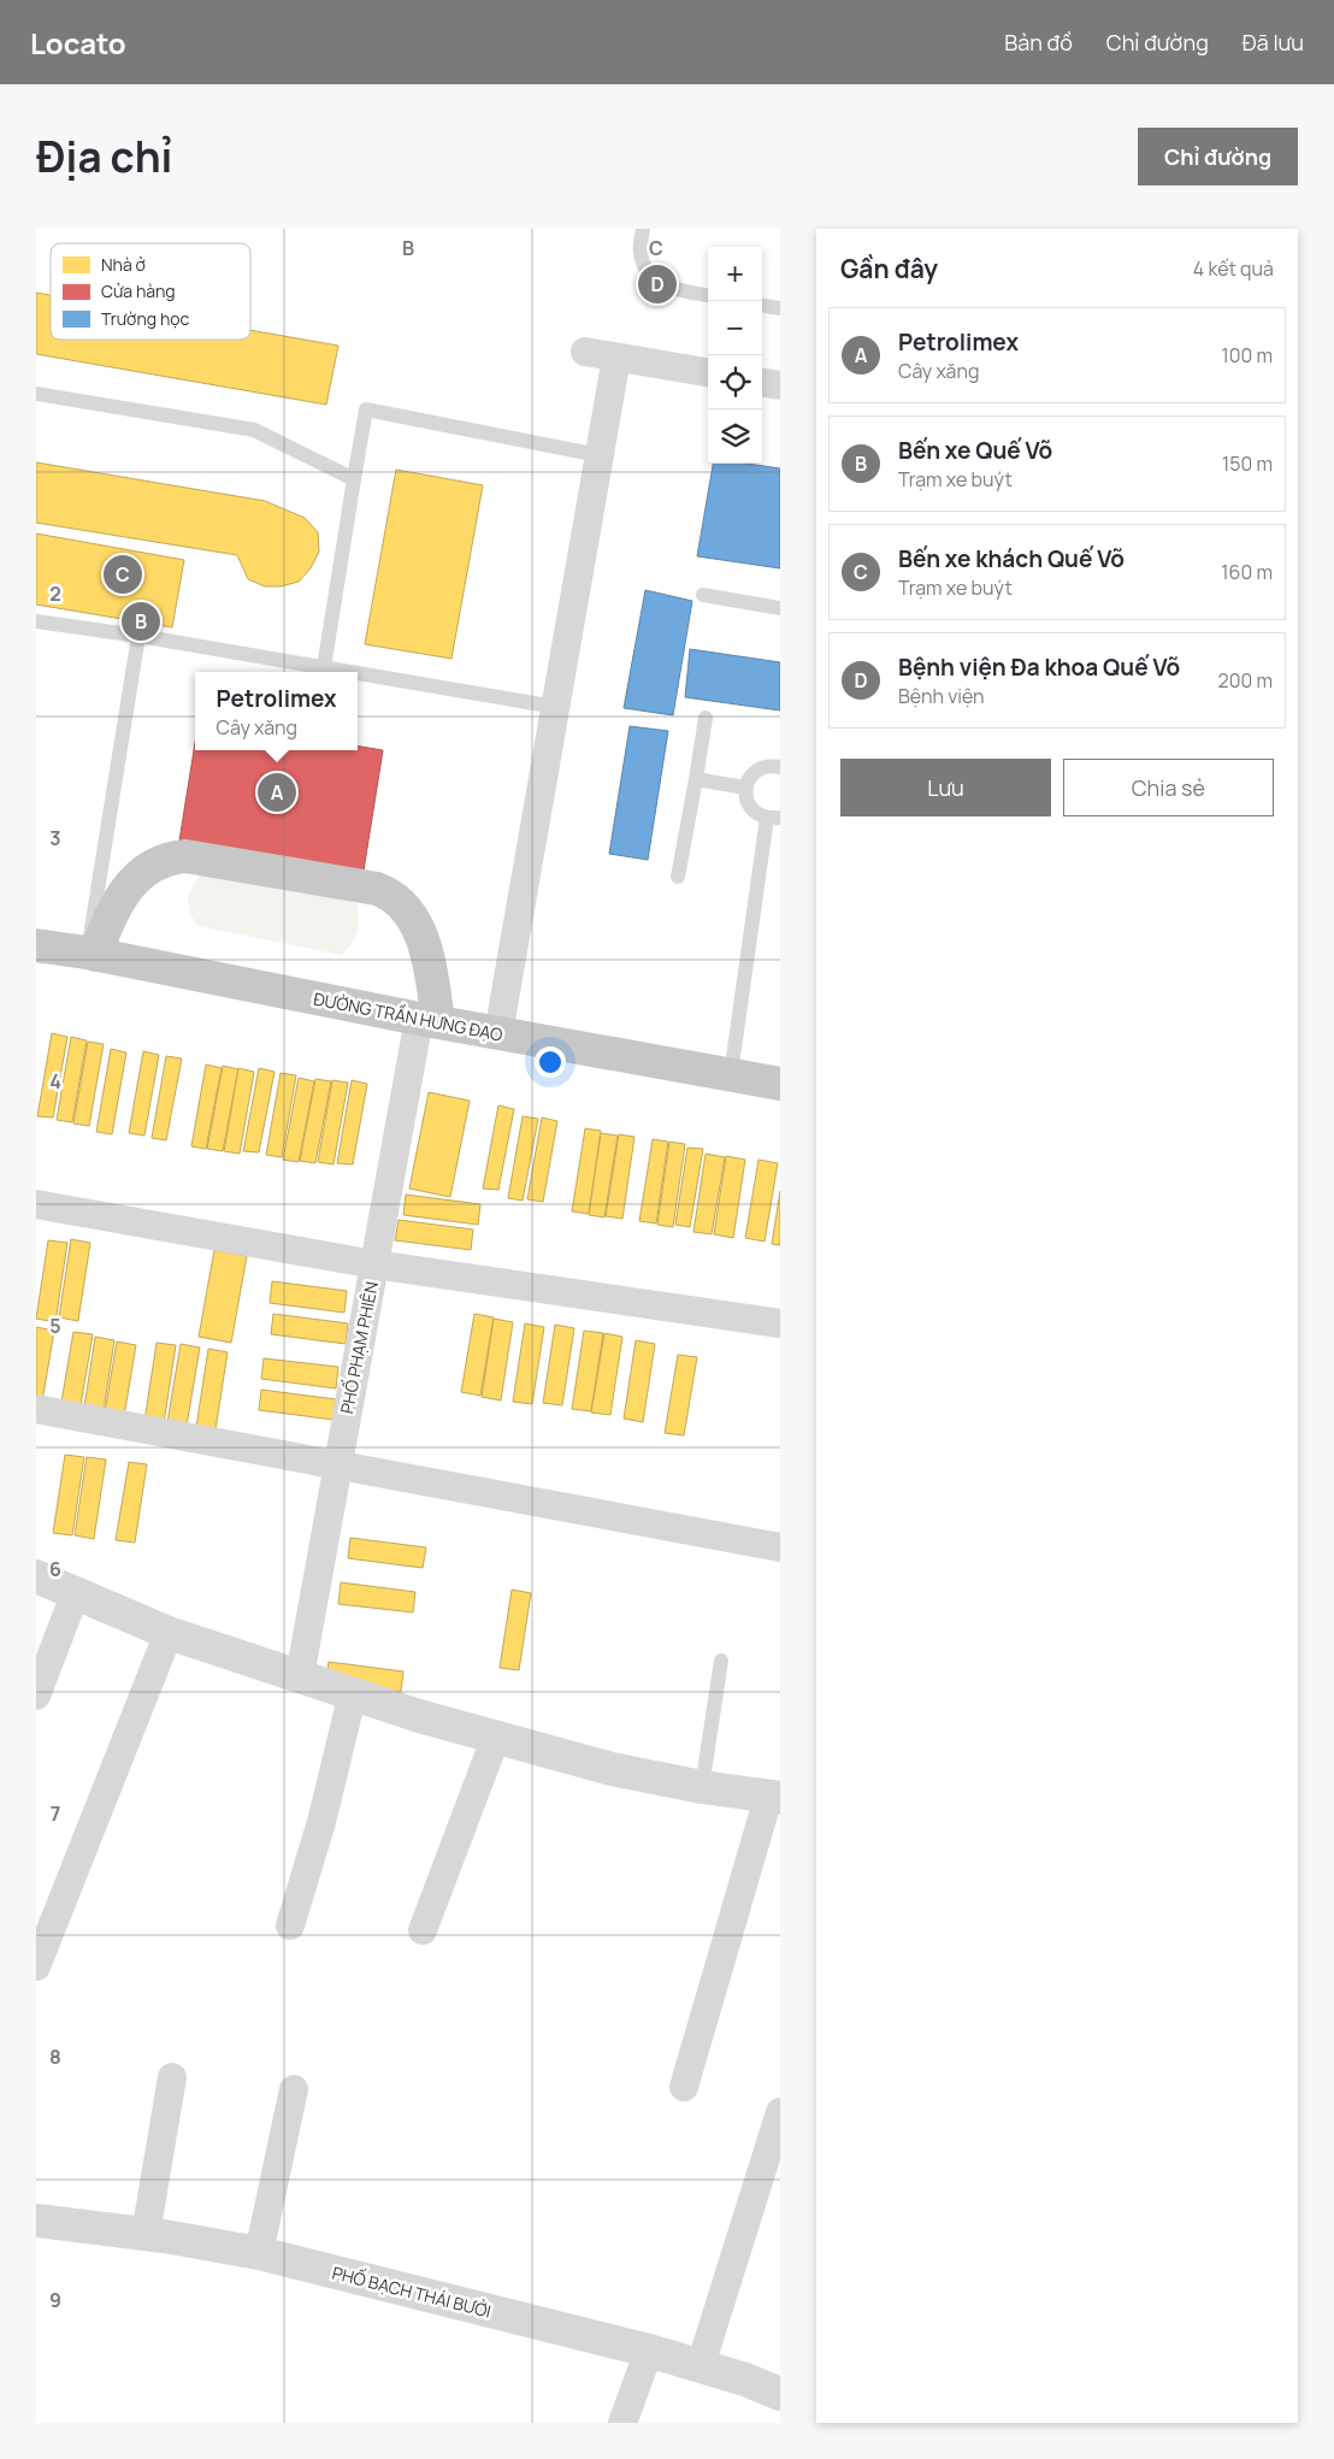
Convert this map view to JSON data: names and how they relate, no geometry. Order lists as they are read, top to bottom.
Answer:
{
  "streets": {
    "highway": ["ĐƯỜNG TRẦN HƯNG ĐẠO"],
    "street": ["PHỐ PHẠM PHIÊN", "PHỐ BẠCH THÁI BƯỞI"]
  },
  "crossings": [
    ["ĐƯỜNG TRẦN HƯNG ĐẠO", "PHỐ PHẠM PHIÊN"]
  ],
  "legend": ["Nhà ở", "Cửa hàng", "Trường học"],
  "page": {
    "header": "Locato",
    "nav": ["Bản đồ", "Chỉ đường", "Đã lưu"],
    "title": "Địa chỉ",
    "buttons": [
      "Chỉ đường",
      ["Lưu", "Chia sẻ"]
    ],
    "heading": ["Gần đây", "4 kết quả"],
    "map_buttons": ["+", "−"],
    "pins": [
      "D",
      "C",
      "B",
      "A"
    ],
    "list": [
      {
        "mark": "A",
        "name": "Petrolimex",
        "note": "Cây xăng",
        "value": "100 m"
      },
      {
        "mark": "B",
        "name": "Bến xe Quế Võ",
        "note": "Trạm xe buýt",
        "value": "150 m"
      },
      {
        "mark": "C",
        "name": "Bến xe khách Quế Võ",
        "note": "Trạm xe buýt",
        "value": "160 m"
      },
      {
        "mark": "D",
        "name": "Bệnh viện Đa khoa Quế Võ",
        "note": "Bệnh viện",
        "value": "200 m"
      }
    ],
    "popup": ["Petrolimex", "Cây xăng"]
  },
  "grid": {
    "columns": ["B", "C"],
    "rows": [
      "2",
      "3",
      "4",
      "5",
      "6",
      "7",
      "8",
      "9"
    ]
  }
}
